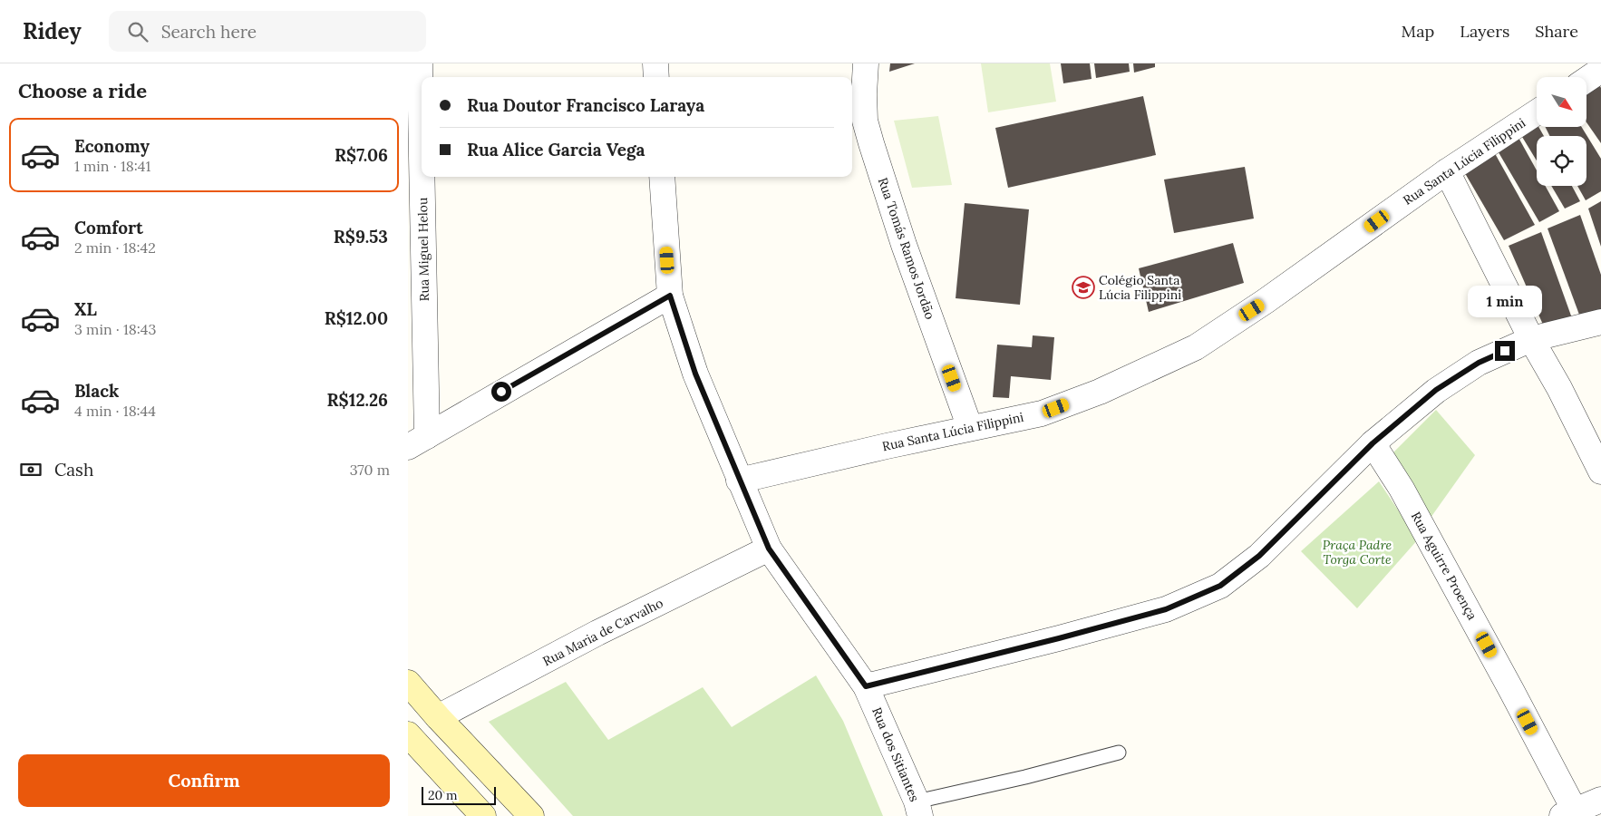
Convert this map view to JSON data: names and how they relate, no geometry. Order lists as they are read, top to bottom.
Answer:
{
  "streets": {
    "street": [
      "Rua Santa Lúcia Filippini",
      "Rua Tomás Ramos Jordão",
      "Rua Miguel Helou",
      "Rua Aguirre Proença",
      "Rua Maria de Carvalho",
      "Rua dos Sitiantes"
    ]
  },
  "crossings": [
    ["Rua Santa Lúcia Filippini", "Rua Tomás Ramos Jordão"],
    ["Rua Santa Lúcia Filippini", "Rua dos Sitiantes"],
    ["Rua Maria de Carvalho", "Rua dos Sitiantes"]
  ],
  "parks": ["Praça Padre Torga Corte"],
  "places": {
    "school or university": ["Colégio Santa Lúcia Filippini"]
  },
  "scale_bar": "20 m",
  "north": "bottom right",
  "page": {
    "header": "Ridey",
    "search": "Search here",
    "nav": ["Map", "Layers", "Share"],
    "heading": "Choose a ride",
    "banner": ["Rua Doutor Francisco Laraya", "Rua Alice Garcia Vega"],
    "list": [
      {
        "name": "Economy",
        "note": "1 min · 18:41",
        "value": "R$7.06"
      },
      {
        "name": "Comfort",
        "note": "2 min · 18:42",
        "value": "R$9.53"
      },
      {
        "name": "XL",
        "note": "3 min · 18:43",
        "value": "R$12.00"
      },
      {
        "name": "Black",
        "note": "4 min · 18:44",
        "value": "R$12.26"
      }
    ],
    "bubble": "1 min",
    "pay": ["Cash", "370 m"],
    "buttons": "Confirm",
    "scale": "20 m"
  }
}
